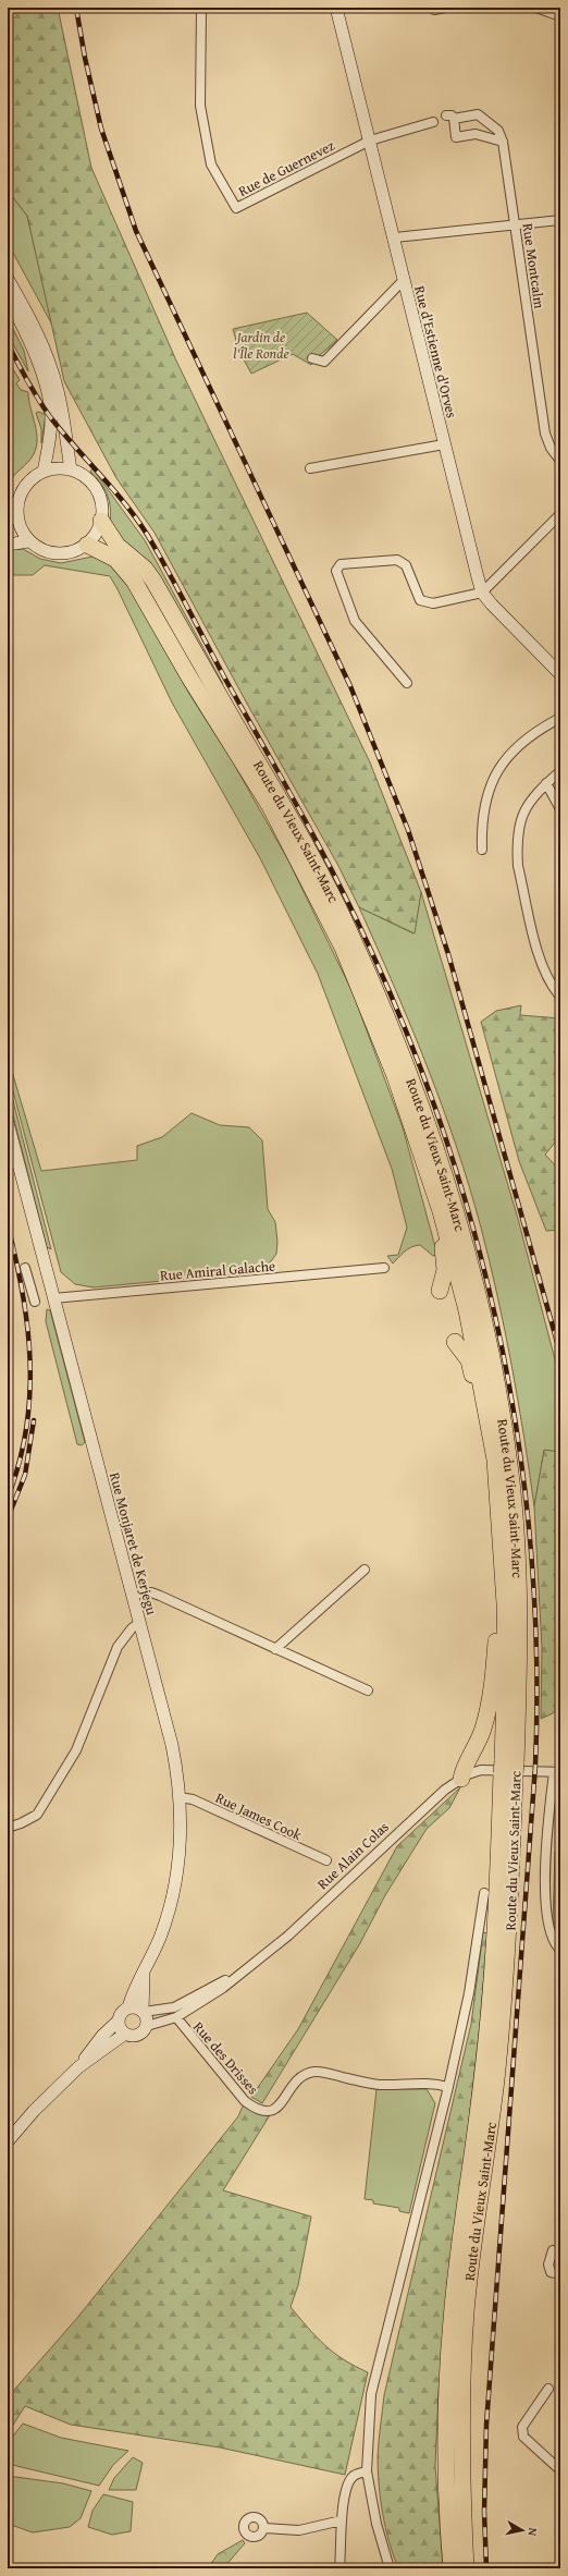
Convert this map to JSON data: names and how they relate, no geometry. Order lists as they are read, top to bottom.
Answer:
{
  "streets": {
    "highway": ["Route du Vieux Saint-Marc"],
    "street": [
      "Rue de Guernevez",
      "Rue Montcalm",
      "Rue d'Estienne d'Orves",
      "Rue Amiral Galache",
      "Rue Monjaret de Kerjegu",
      "Rue James Cook",
      "Rue Alain Colas",
      "Rue des Drisses"
    ]
  },
  "crossings": [
    ["Rue de Guernevez", "Rue d'Estienne d'Orves"],
    ["Route du Vieux Saint-Marc", "Rue Alain Colas"],
    ["Route du Vieux Saint-Marc", "Rue des Drisses"],
    ["Rue Amiral Galache", "Rue Monjaret de Kerjegu"],
    ["Rue Monjaret de Kerjegu", "Rue James Cook"],
    ["Rue Monjaret de Kerjegu", "Rue Alain Colas"],
    ["Rue Alain Colas", "Rue des Drisses"]
  ],
  "parks": ["Jardin de l'Île Ronde"],
  "north": "right"
}
